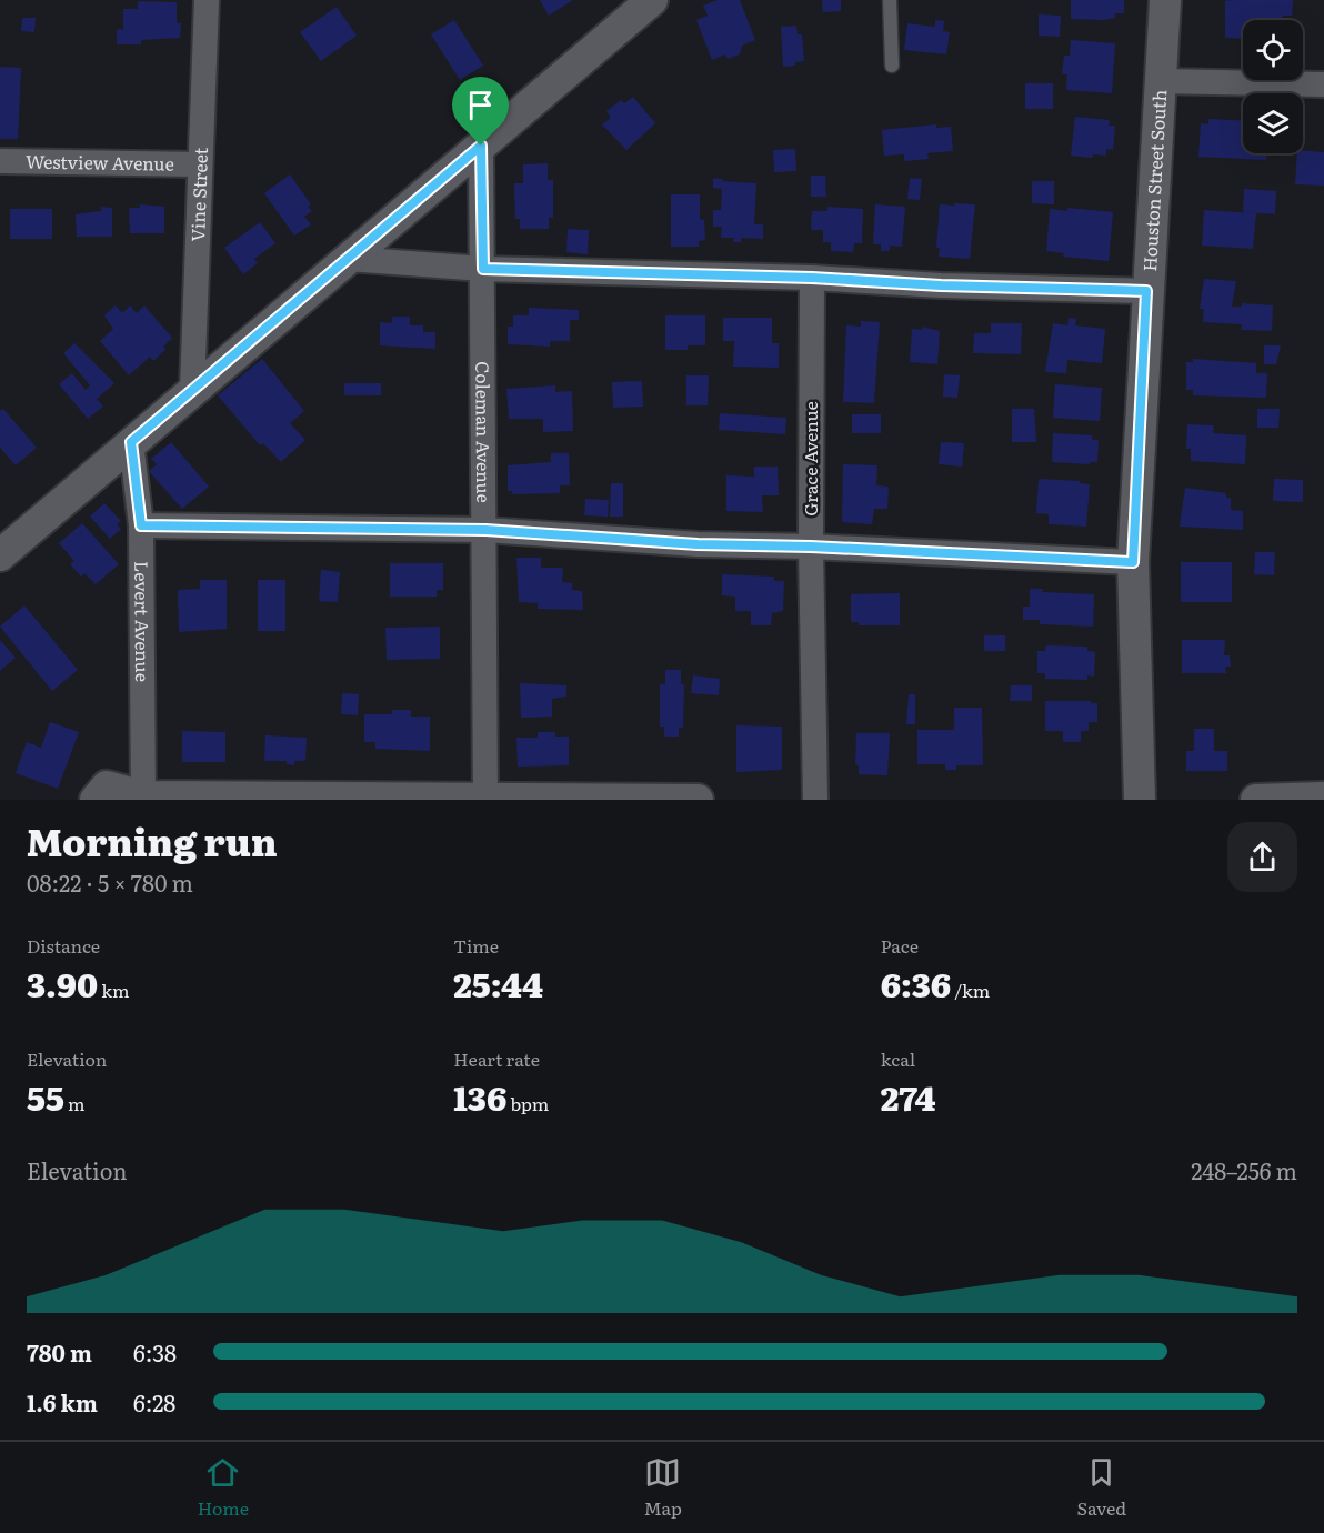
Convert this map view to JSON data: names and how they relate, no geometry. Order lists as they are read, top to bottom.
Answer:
{
  "streets": {
    "street": [
      "Westview Avenue",
      "Houston Street South",
      "Vine Street",
      "Coleman Avenue",
      "Grace Avenue",
      "Levert Avenue"
    ]
  },
  "crossings": [
    ["Westview Avenue", "Vine Street"]
  ],
  "page": {
    "heading": ["Morning run", "08:22 · 5 × 780 m"],
    "stats": [
      ["Distance", "3.90 km"],
      ["Time", "25:44"],
      ["Pace", "6:36 /km"],
      ["Elevation", "55 m"],
      ["Heart rate", "136 bpm"],
      ["kcal", "274"]
    ],
    "chart": ["Elevation", "248–256 m"],
    "list": [
      {
        "name": "780 m",
        "note": "6:38"
      },
      {
        "name": "1.6 km",
        "note": "6:28"
      }
    ],
    "tabs": ["Home", "Map", "Saved"]
  }
}
